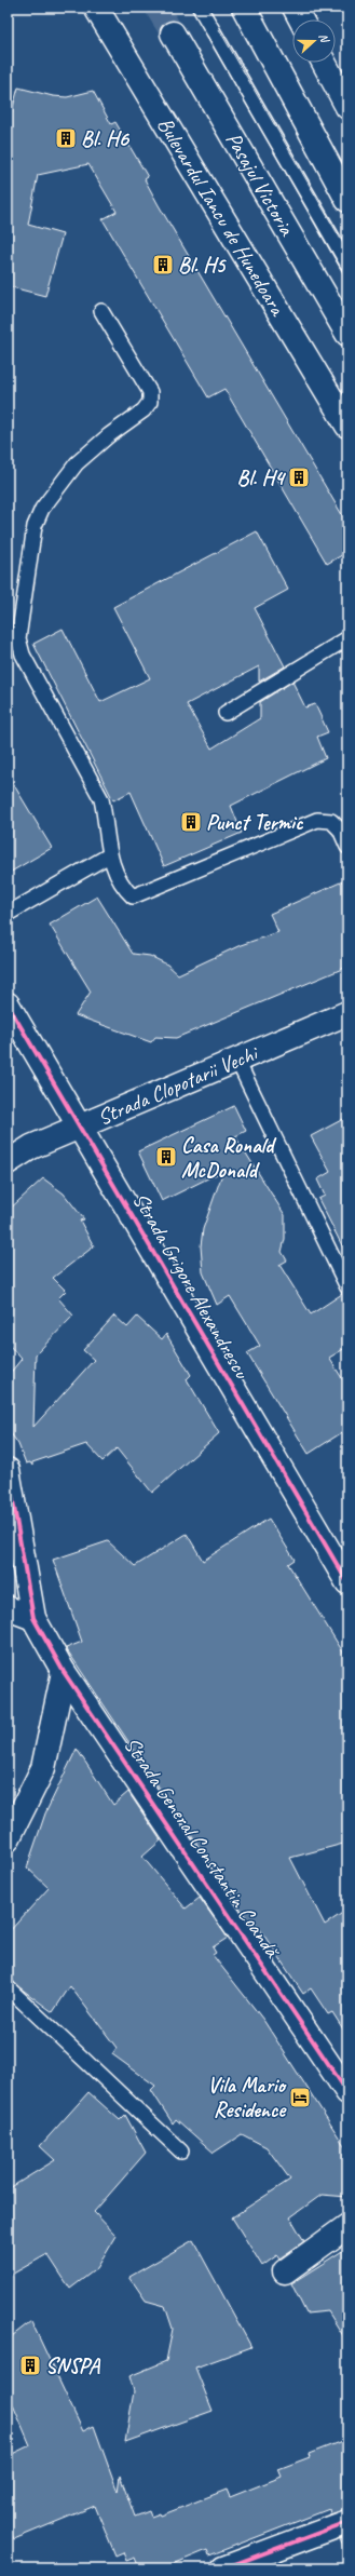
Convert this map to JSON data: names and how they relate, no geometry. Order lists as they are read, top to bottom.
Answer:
{
  "streets": {
    "street": [
      "Pasajul Victoria",
      "Bulevardul Iancu de Hunedoara",
      "Strada Clopotarii Vechi",
      "Strada Grigore Alexandrescu",
      "Strada General Constantin Coandă"
    ]
  },
  "crossings": [
    ["Strada Clopotarii Vechi", "Strada Grigore Alexandrescu"]
  ],
  "places": {
    "building": [
      "Bl. H6",
      "Bl. H5",
      "Bl. H4",
      "Punct Termic",
      "Casa Ronald McDonald",
      "SNSPA"
    ],
    "hotel": ["Vila Mario Residence"]
  },
  "north": "right"
}
